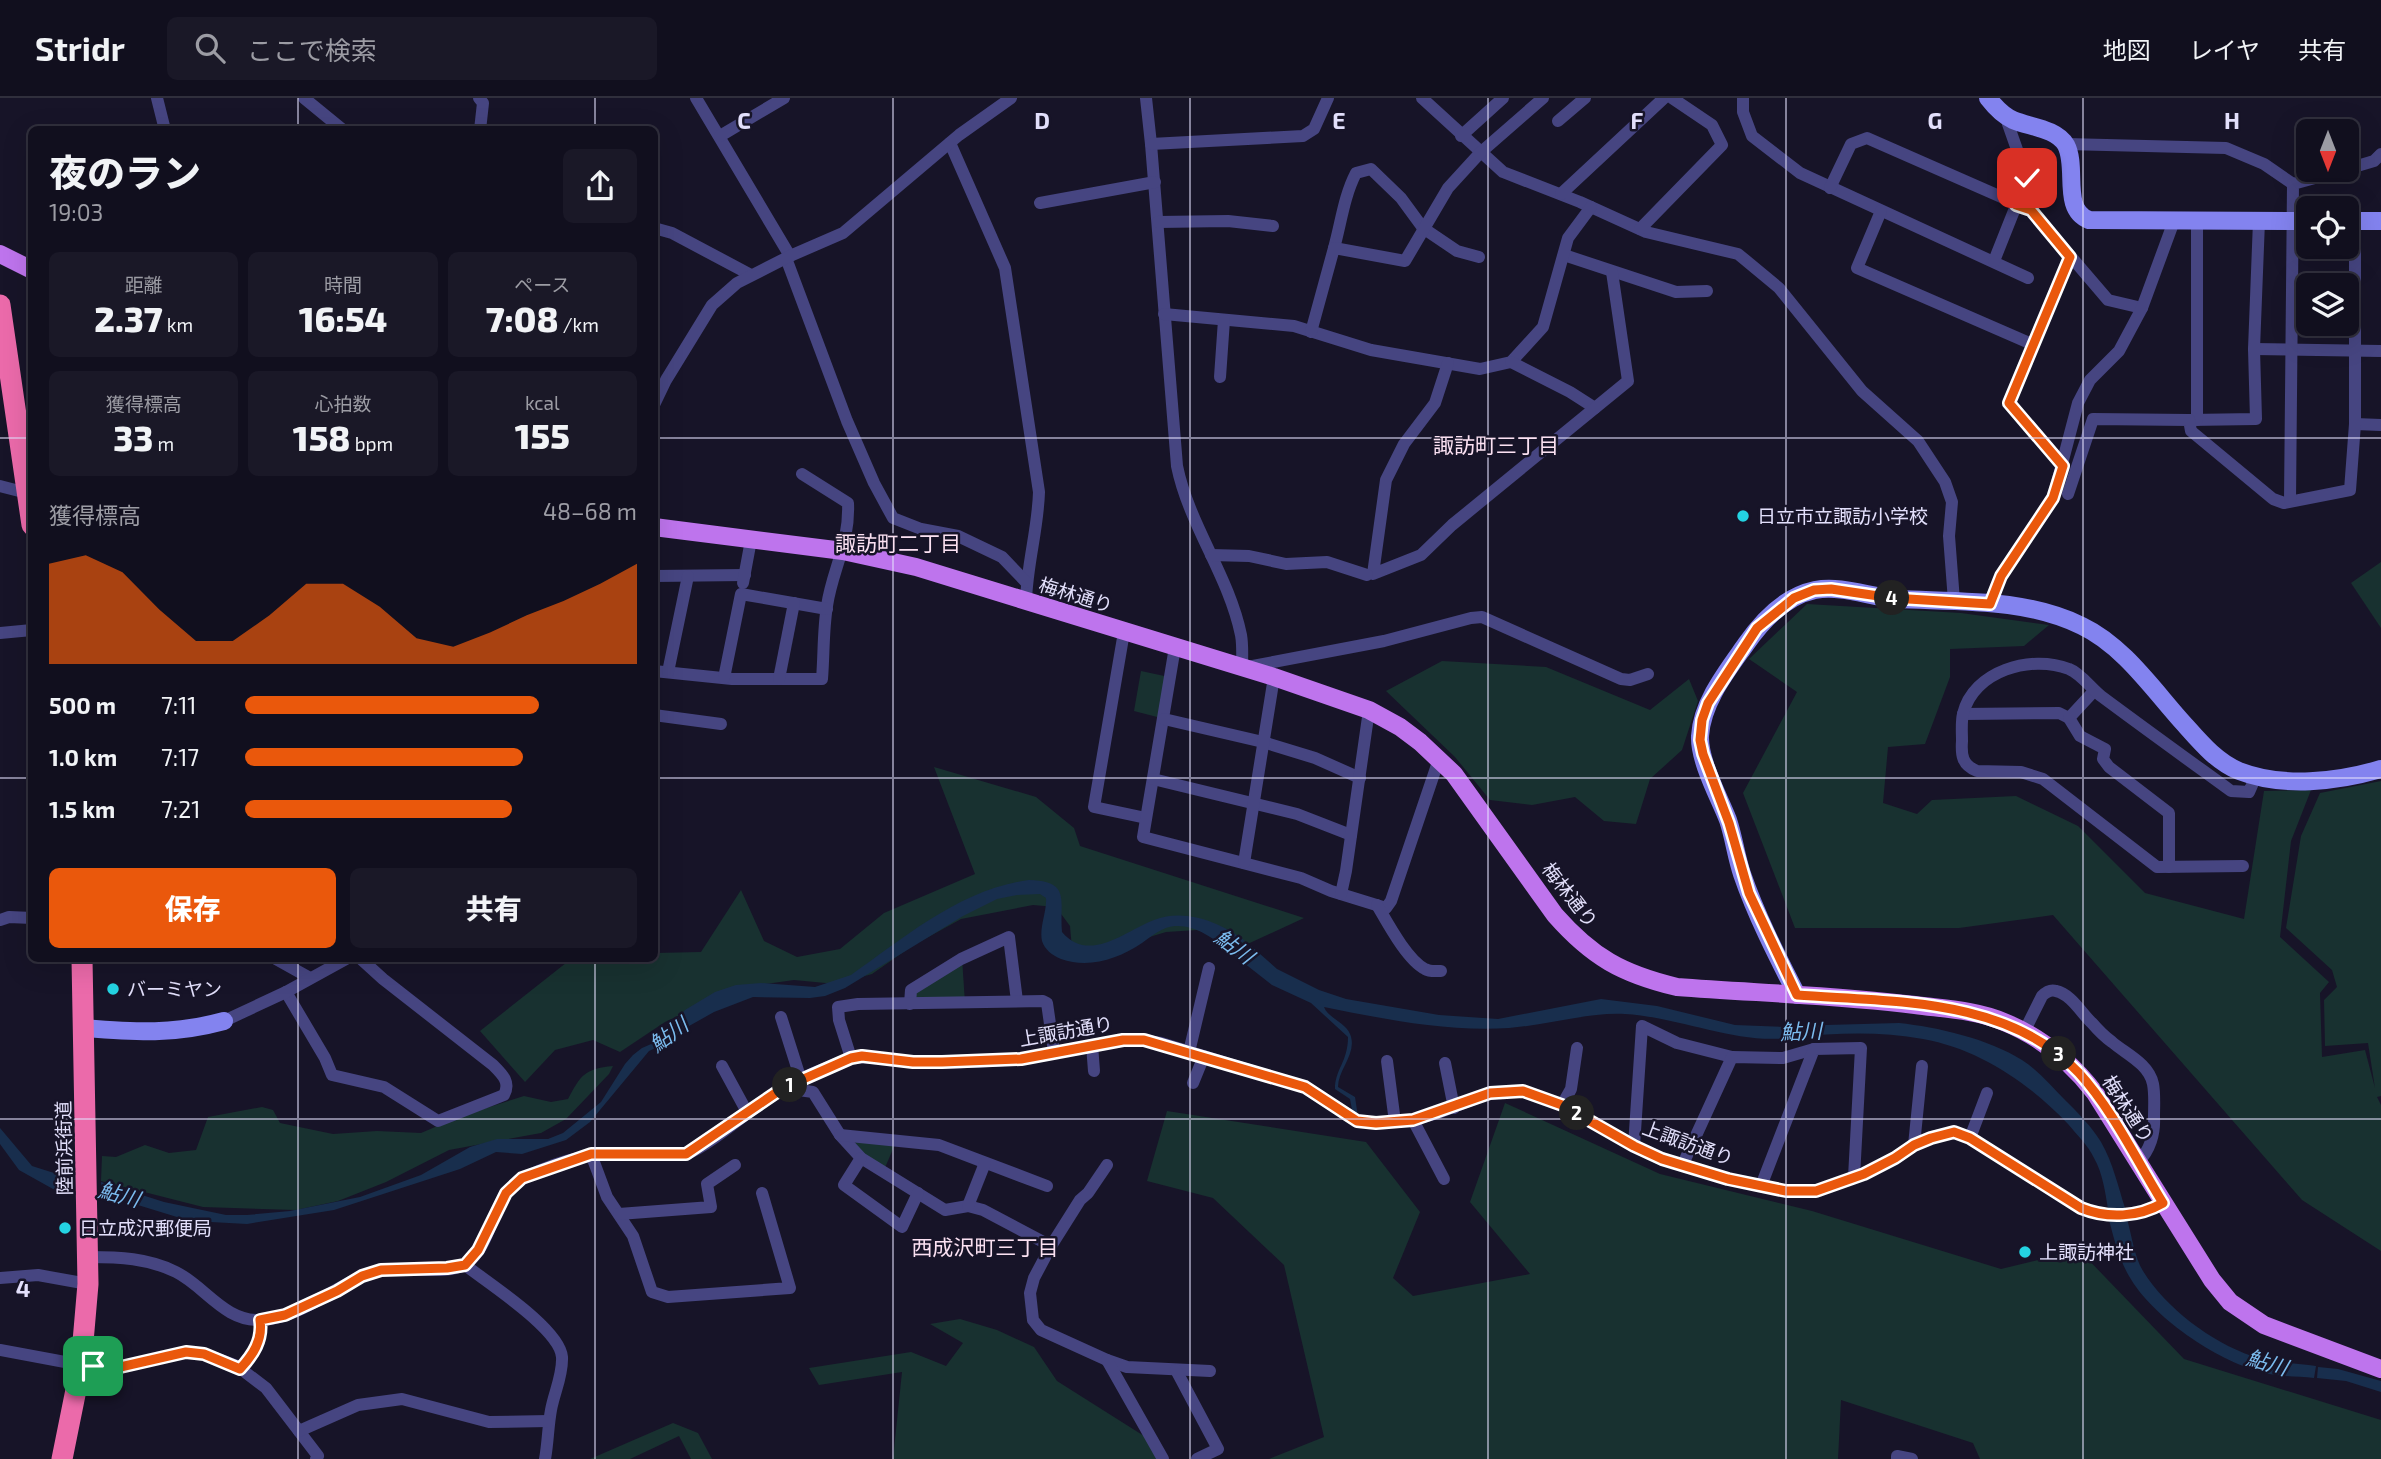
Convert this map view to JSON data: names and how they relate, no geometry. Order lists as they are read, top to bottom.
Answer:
{
  "streets": {
    "highway": ["陸前浜街道"],
    "main road": ["梅林通り"],
    "street": ["上諏訪通り"]
  },
  "districts": ["諏訪町三丁目", "諏訪町二丁目", "西成沢町三丁目"],
  "water": ["鮎川"],
  "places": [
    "日立市立諏訪小学校",
    "バーミヤン",
    "日立成沢郵便局",
    "上諏訪神社"
  ],
  "north": "bottom",
  "page": {
    "header": "Stridr",
    "search": "ここで検索",
    "nav": ["地図", "レイヤ", "共有"],
    "heading": ["夜のラン", "19:03"],
    "stats": [
      ["距離", "2.37 km"],
      ["時間", "16:54"],
      ["ペース", "7:08 /km"],
      ["獲得標高", "33 m"],
      ["心拍数", "158 bpm"],
      ["kcal", "155"]
    ],
    "chart": ["獲得標高", "48–68 m"],
    "pins": [
      "4",
      "3",
      "1",
      "2"
    ],
    "list": [
      {
        "name": "500 m",
        "note": "7:11"
      },
      {
        "name": "1.0 km",
        "note": "7:17"
      },
      {
        "name": "1.5 km",
        "note": "7:21"
      }
    ],
    "buttons": ["保存", "共有"]
  },
  "grid": {
    "columns": [
      "C",
      "D",
      "E",
      "F",
      "G",
      "H"
    ],
    "rows": ["4"]
  }
}
